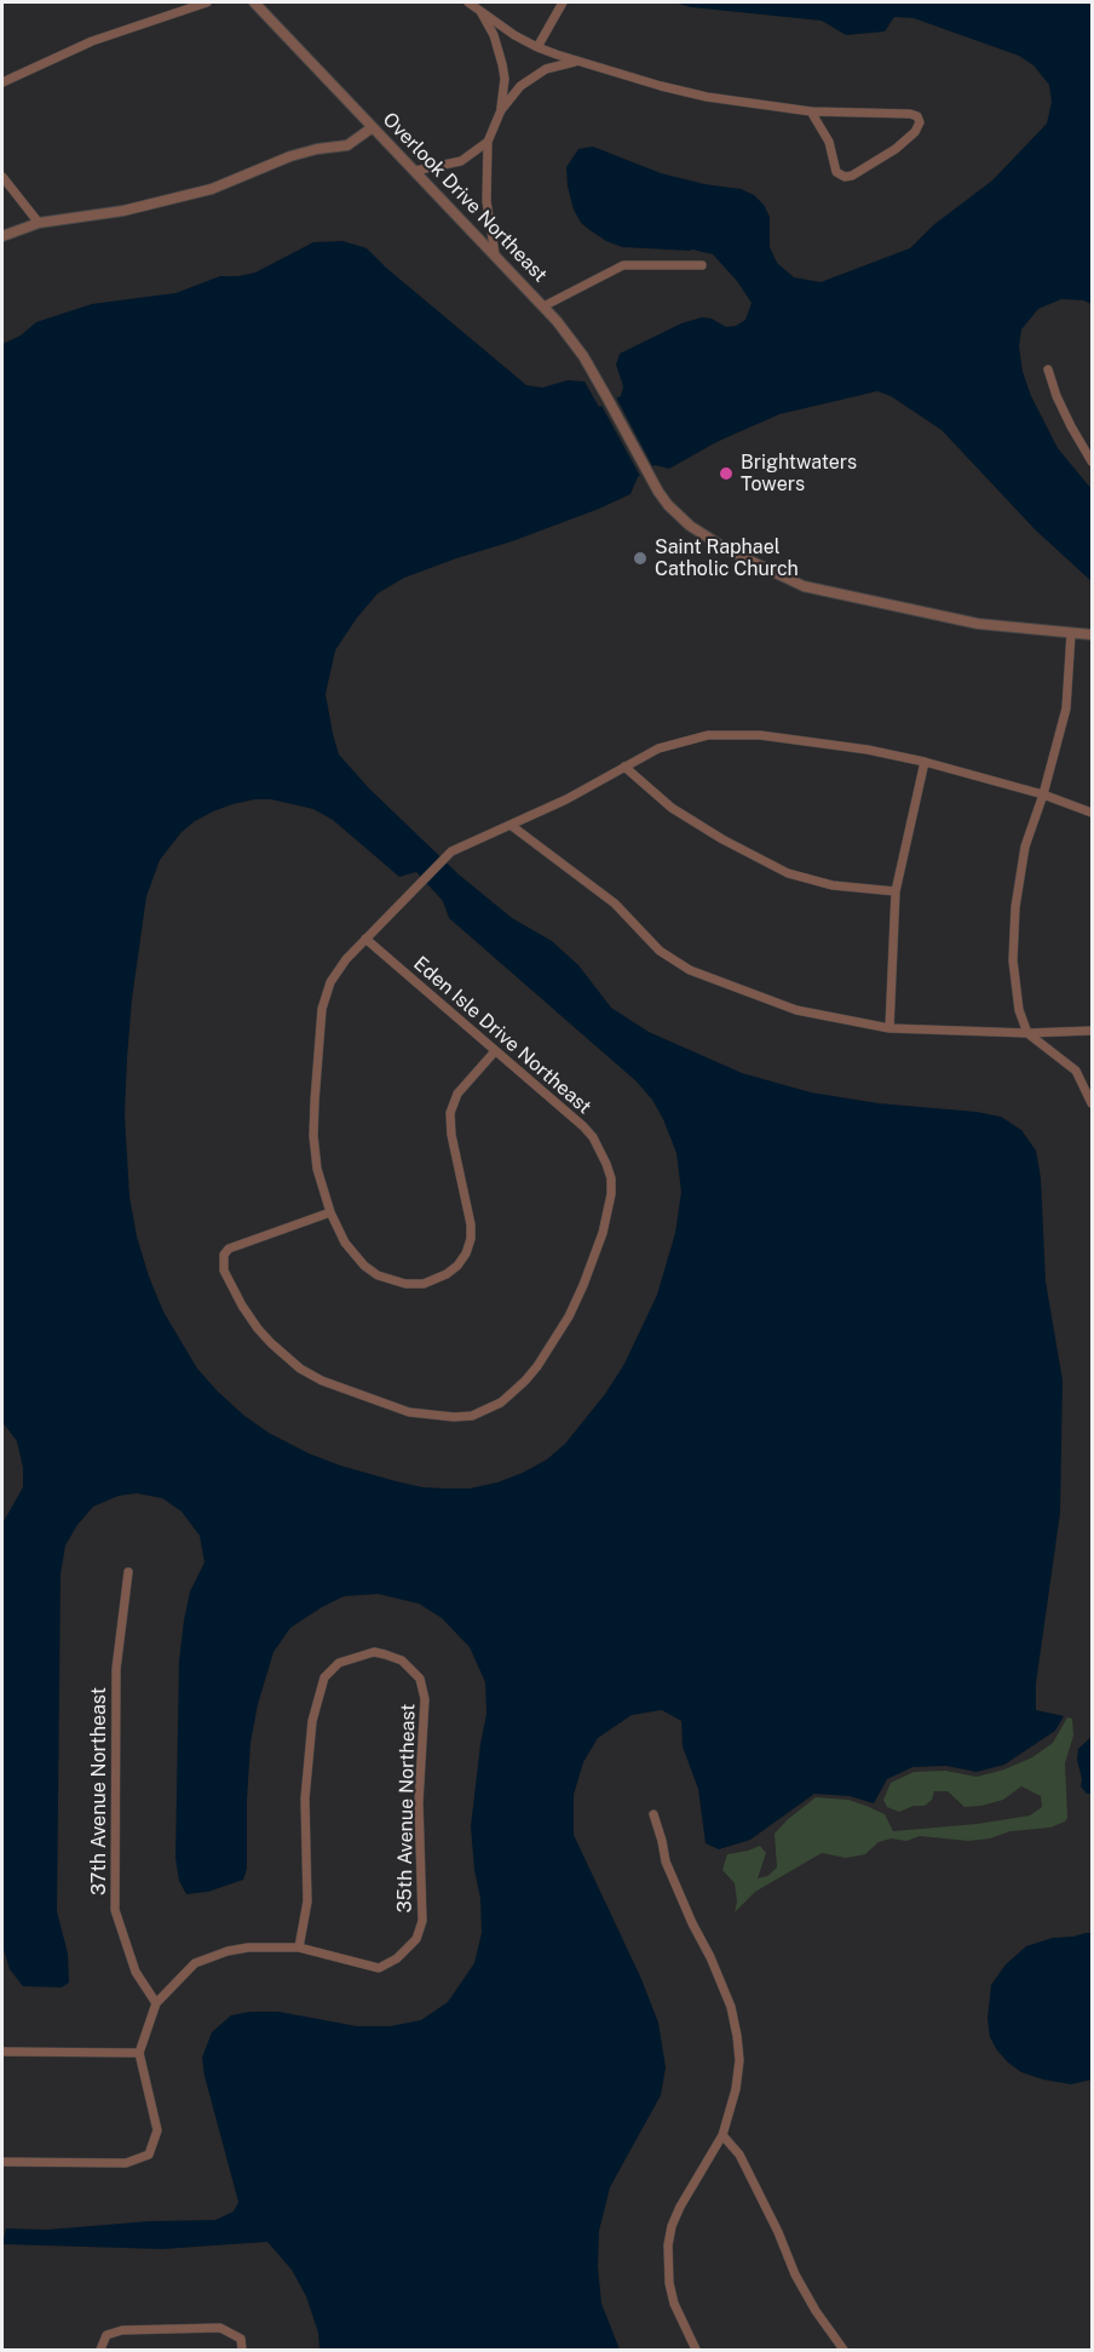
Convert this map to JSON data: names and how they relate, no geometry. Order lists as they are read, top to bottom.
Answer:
{
  "streets": {
    "street": [
      "Overlook Drive Northeast",
      "Eden Isle Drive Northeast",
      "37th Avenue Northeast",
      "35th Avenue Northeast"
    ]
  },
  "places": ["Brightwaters Towers", "Saint Raphael Catholic Church"]
}
